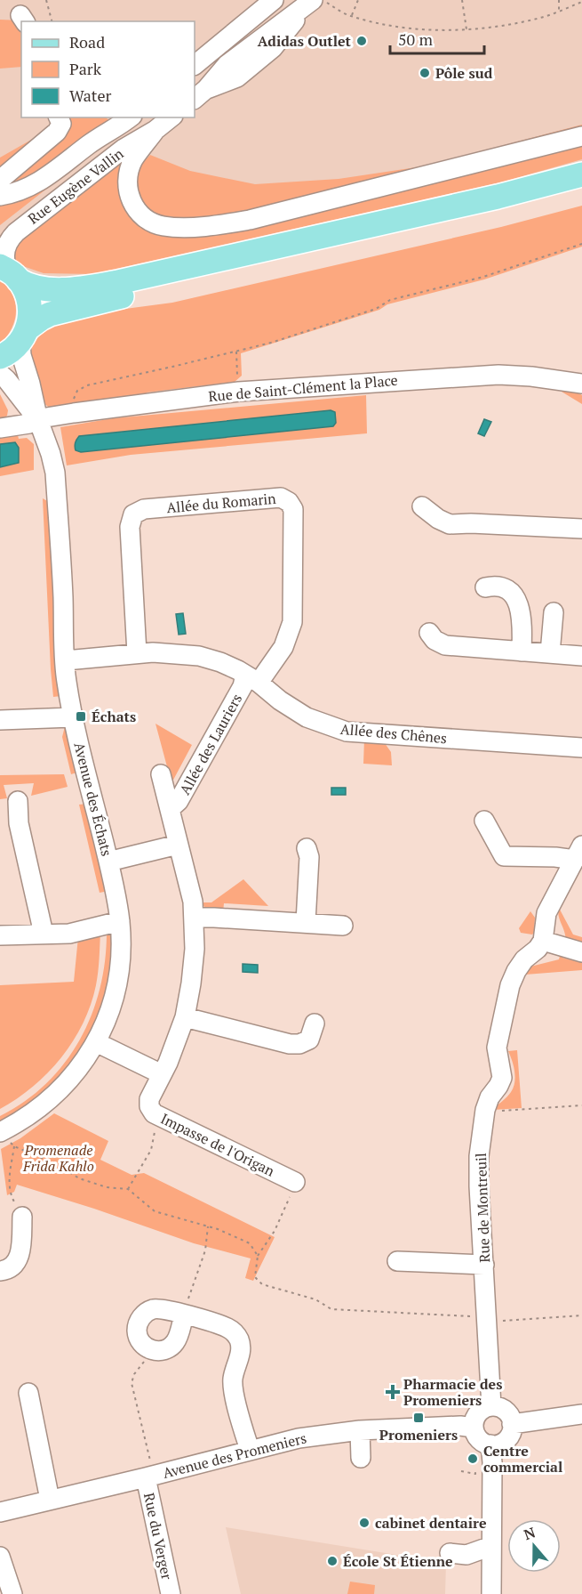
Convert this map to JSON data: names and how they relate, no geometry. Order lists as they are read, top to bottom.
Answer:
{
  "streets": {
    "street": [
      "Rue Eugène Vallin",
      "Rue de Saint-Clément la Place",
      "Allée du Romarin",
      "Allée des Chênes",
      "Allée des Lauriers",
      "Avenue des Échats",
      "Impasse de l'Origan",
      "Rue de Montreuil",
      "Avenue des Promeniers",
      "Rue du Verger"
    ]
  },
  "crossings": [
    ["Rue de Saint-Clément la Place", "Avenue des Échats"],
    ["Allée du Romarin", "Allée des Chênes"],
    ["Allée du Romarin", "Allée des Lauriers"],
    ["Allée des Chênes", "Allée des Lauriers"],
    ["Allée des Chênes", "Avenue des Échats"],
    ["Allée des Lauriers", "Impasse de l'Origan"],
    ["Rue de Montreuil", "Avenue des Promeniers"],
    ["Avenue des Promeniers", "Rue du Verger"]
  ],
  "parks": ["Promenade Frida Kahlo"],
  "places": {
    "other": [
      "Adidas Outlet",
      "Pôle sud",
      "Centre commercial",
      "cabinet dentaire",
      "École St Étienne"
    ],
    "transit": ["Échats", "Promeniers"],
    "health": ["Pharmacie des Promeniers"]
  },
  "legend": ["Road", "Park", "Water"],
  "scale_bar": "50 m",
  "north": "top"
}
